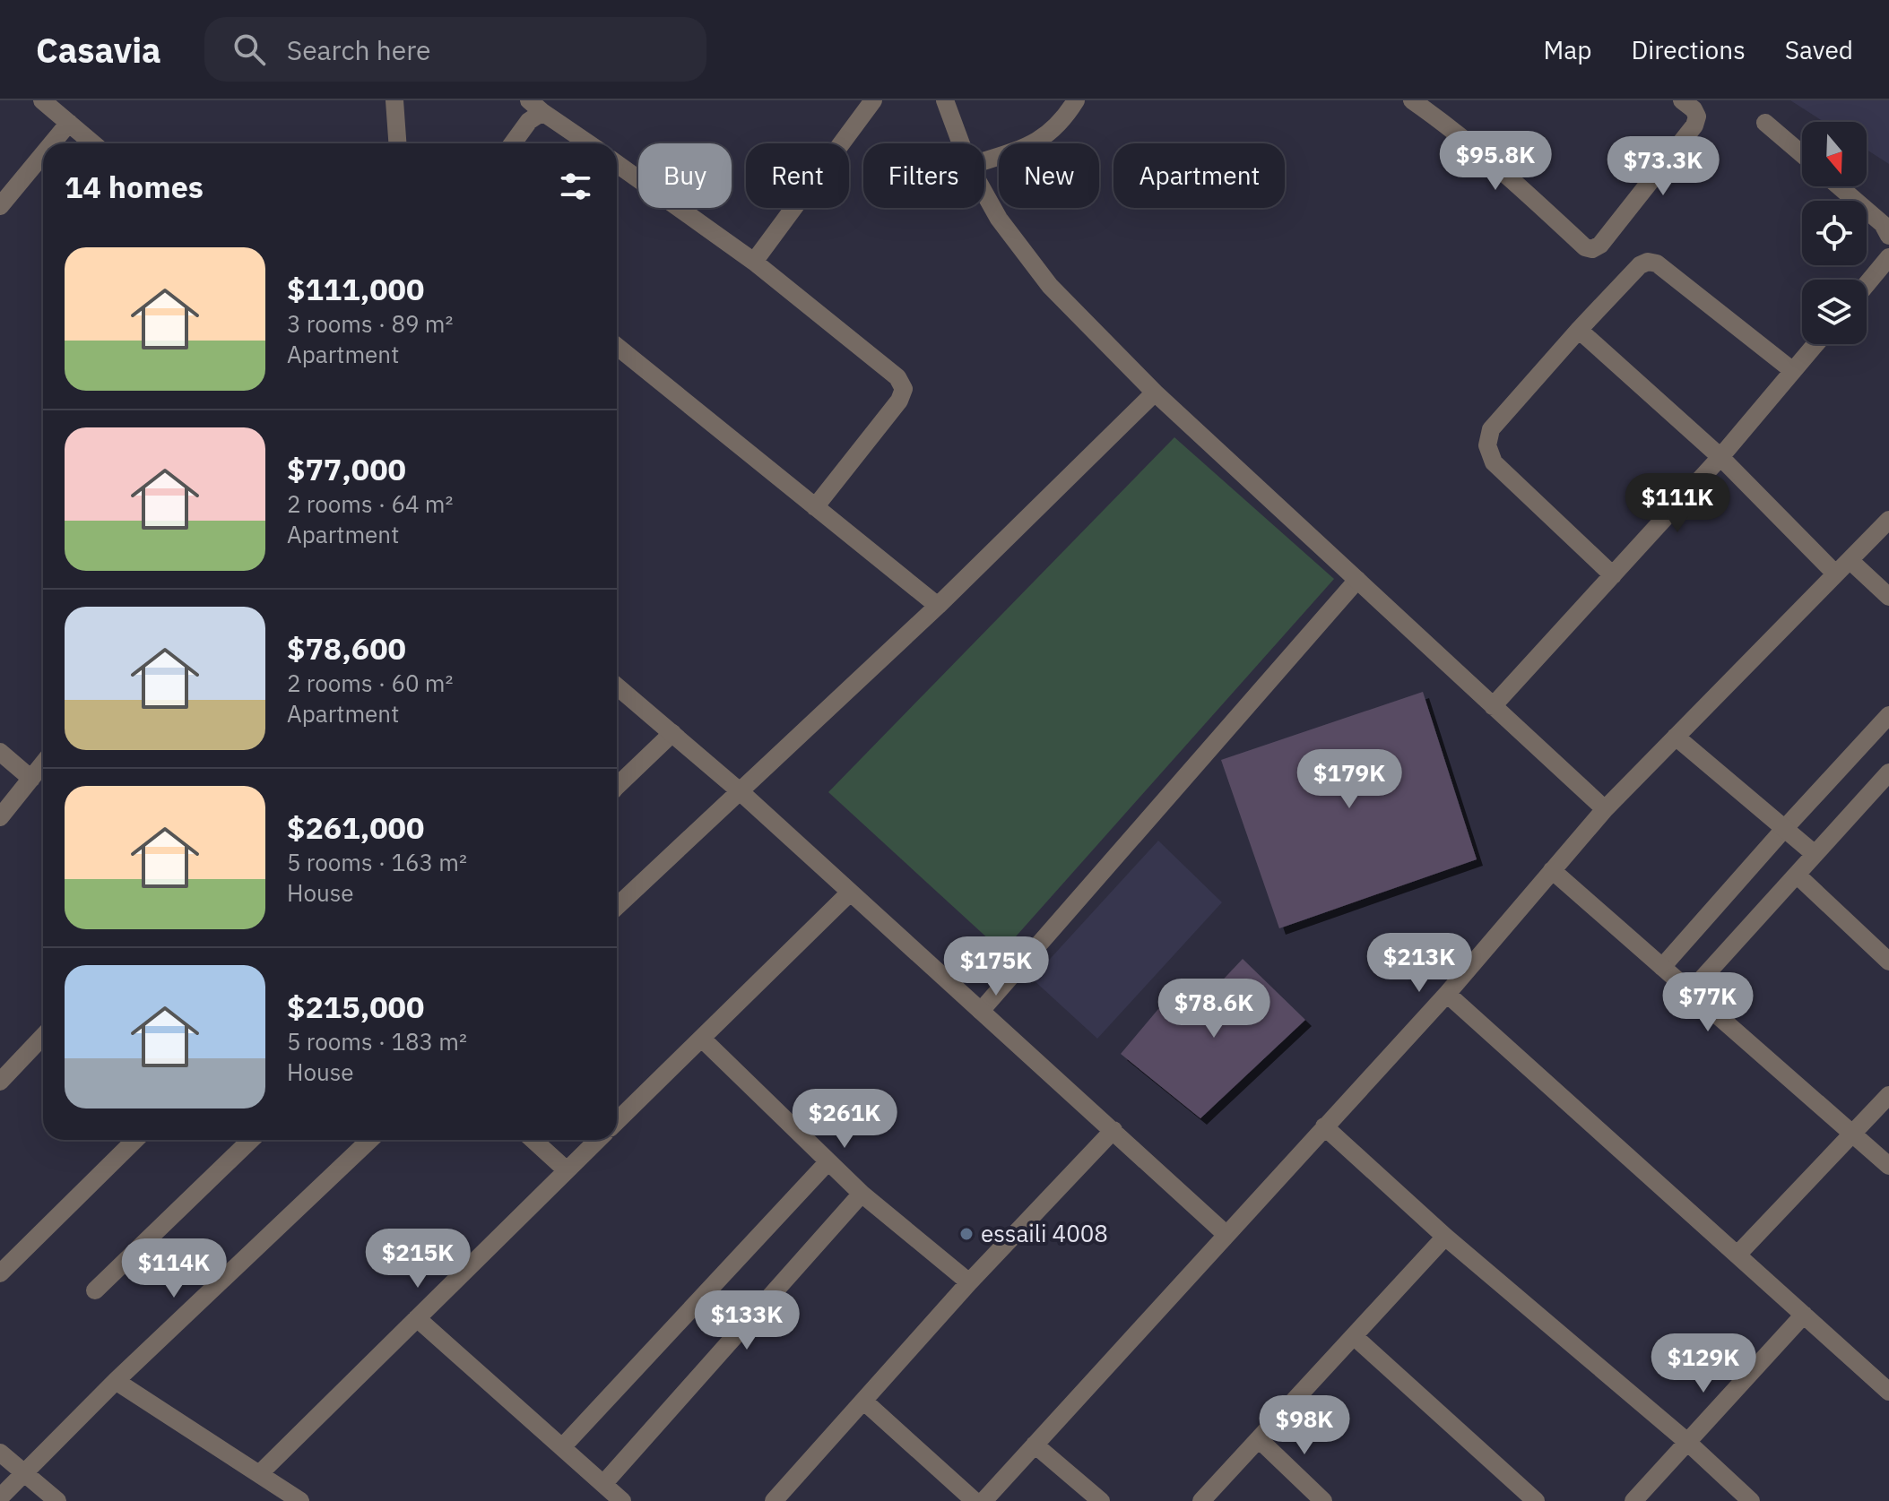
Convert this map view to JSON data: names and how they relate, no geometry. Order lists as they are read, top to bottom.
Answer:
{
  "places": ["essaili 4008"],
  "north": "bottom",
  "page": {
    "header": "Casavia",
    "search": "Search here",
    "nav": ["Map", "Directions", "Saved"],
    "price": [
      "$95.8K",
      "$73.3K",
      "$111K",
      "$179K",
      "$213K",
      "$175K",
      "$77K",
      "$78.6K",
      "$261K",
      "$215K",
      "$114K",
      "$133K",
      "$129K",
      "$98K"
    ],
    "chip": [
      "Buy",
      "Rent",
      "Filters",
      "New",
      "Apartment"
    ],
    "heading": "14 homes",
    "list": [
      {
        "name": "$111,000",
        "note": "3 rooms · 89 m² · Apartment"
      },
      {
        "name": "$77,000",
        "note": "2 rooms · 64 m² · Apartment"
      },
      {
        "name": "$78,600",
        "note": "2 rooms · 60 m² · Apartment"
      },
      {
        "name": "$261,000",
        "note": "5 rooms · 163 m² · House"
      },
      {
        "name": "$215,000",
        "note": "5 rooms · 183 m² · House"
      }
    ]
  }
}
